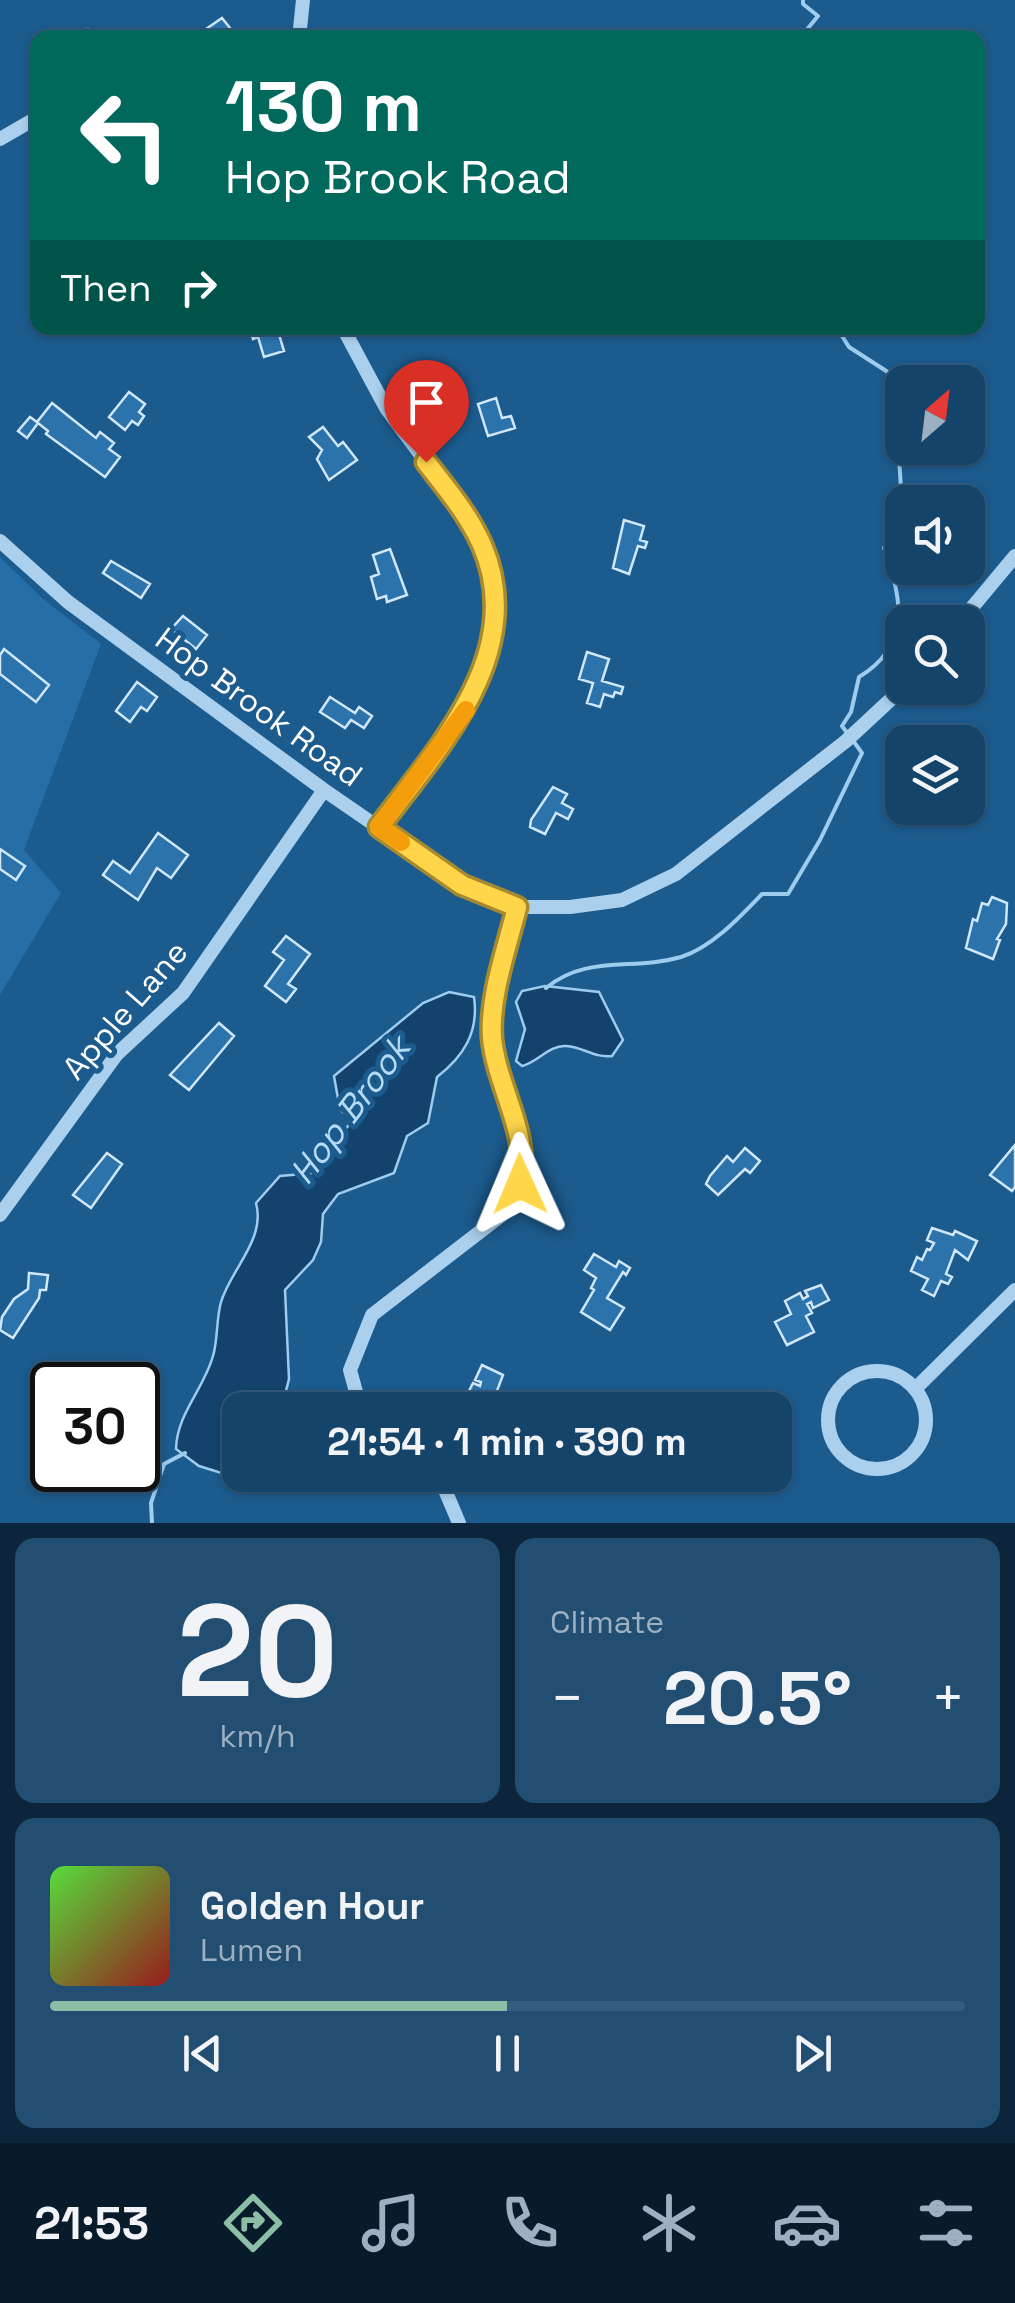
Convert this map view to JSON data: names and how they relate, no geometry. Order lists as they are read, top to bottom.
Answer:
{
  "streets": {
    "street": ["Hop Brook Road", "Apple Lane"]
  },
  "crossings": [
    ["Hop Brook Road", "Apple Lane"]
  ],
  "water": ["Hop Brook"],
  "north": "top right",
  "page": {
    "turn": ["130 m", "Hop Brook Road"],
    "then": "Then",
    "limit": "30",
    "trip": "21:54 · 1 min · 390 m",
    "tile": [
      ["20", "km/h"],
      "Climate"
    ],
    "heat": ["−", "20.5°", "+"],
    "song": ["Golden Hour", "Lumen"],
    "tabs": "21:53"
  }
}
